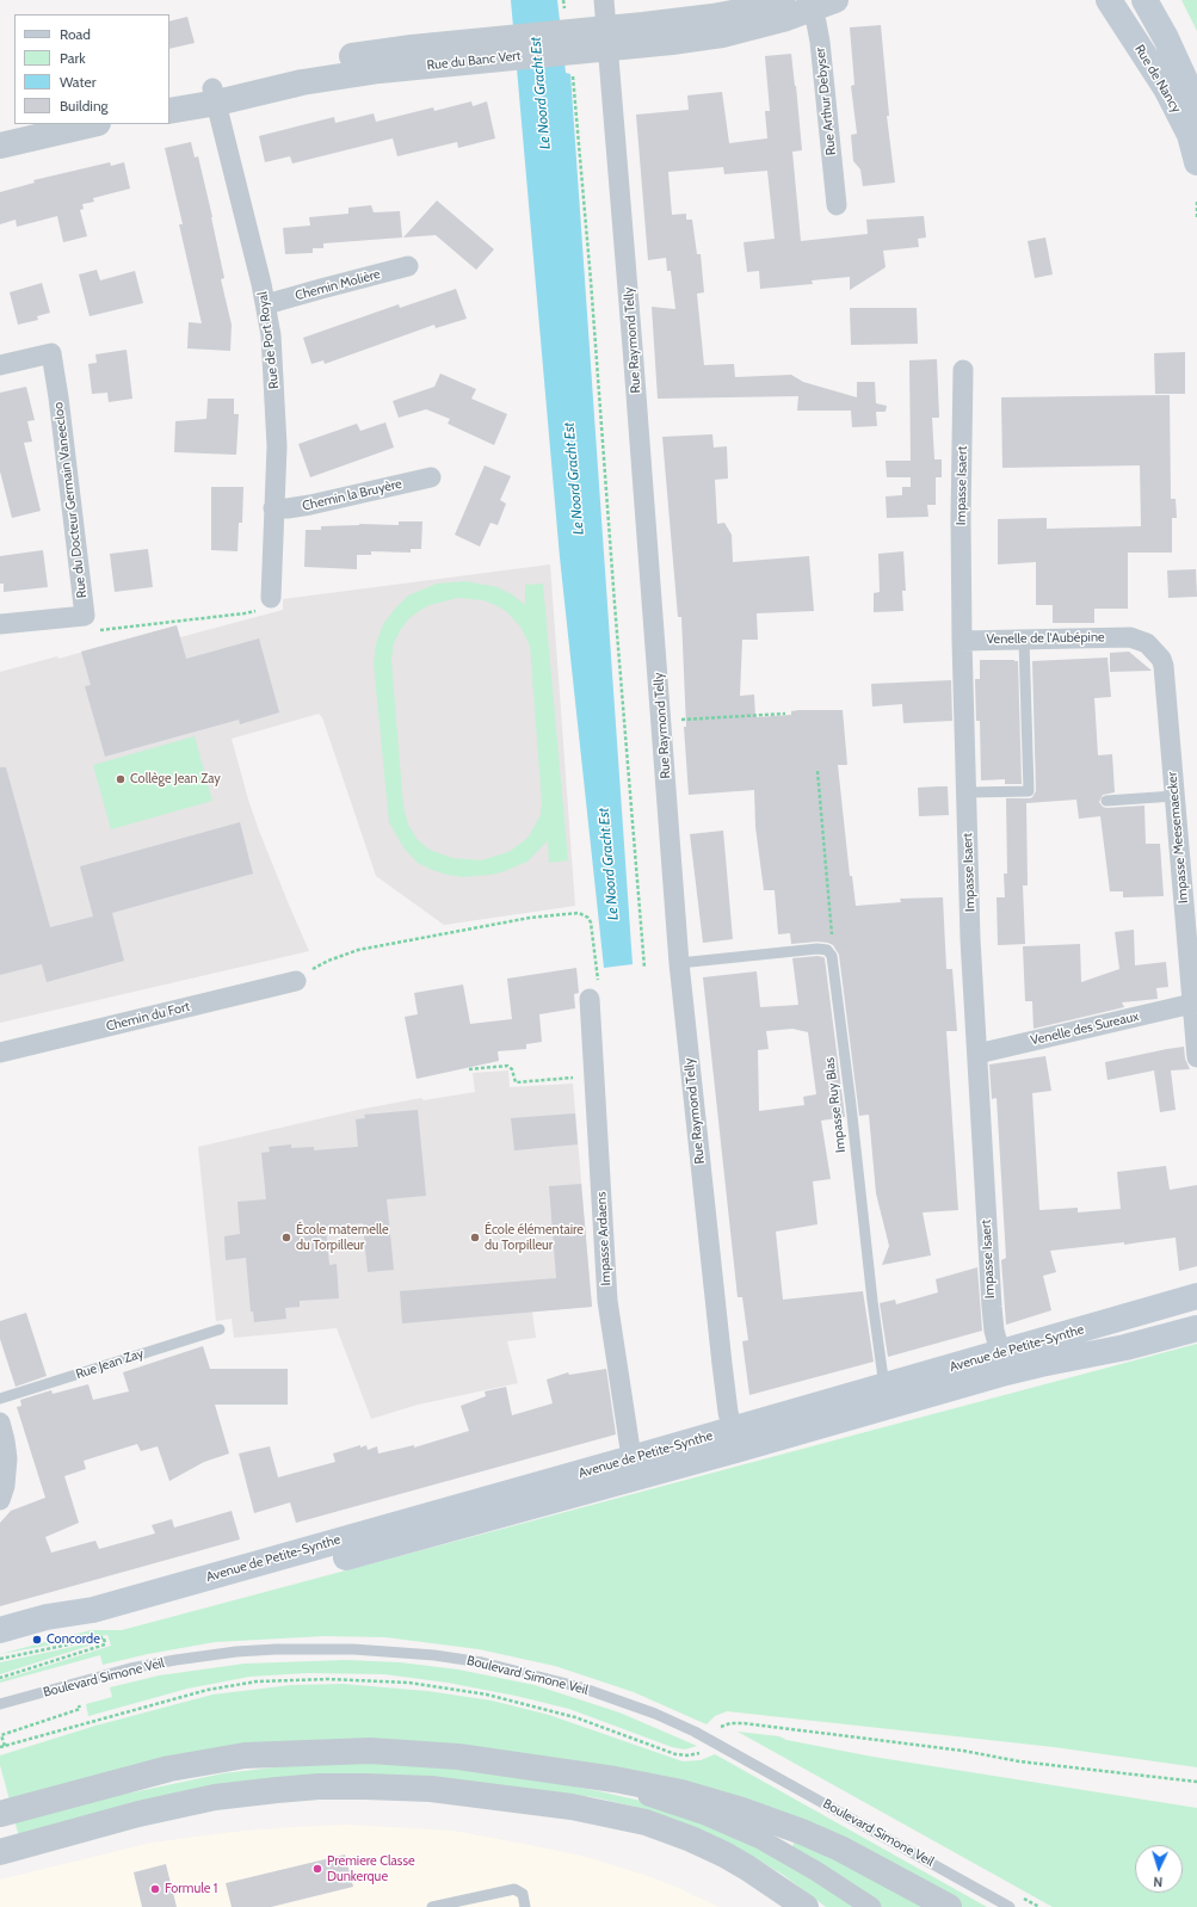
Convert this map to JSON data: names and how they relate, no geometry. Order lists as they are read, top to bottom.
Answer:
{
  "streets": {
    "main road": ["Rue de Nancy", "Avenue de Petite-Synthe"],
    "street": [
      "Rue du Banc Vert",
      "Rue Arthur Debyser",
      "Chemin Molière",
      "Rue de Port Royal",
      "Rue Raymond Telly",
      "Impasse Isaert",
      "Chemin la Bruyère",
      "Rue du Docteur Germain Vaneecloo",
      "Venelle de l'Aubépine",
      "Impasse Meesemaecker",
      "Chemin du Fort",
      "Venelle des Sureaux",
      "Impasse Ardaens"
    ],
    "lane": ["Impasse Ruy Blas", "Rue Jean Zay", "Boulevard Simone Veil"]
  },
  "crossings": [
    ["Rue du Banc Vert", "Rue Arthur Debyser"],
    ["Rue du Banc Vert", "Rue de Port Royal"],
    ["Rue du Banc Vert", "Rue Raymond Telly"],
    ["Chemin Molière", "Rue de Port Royal"],
    ["Rue de Port Royal", "Chemin la Bruyère"],
    ["Rue Raymond Telly", "Avenue de Petite-Synthe"],
    ["Impasse Isaert", "Venelle de l'Aubépine"],
    ["Impasse Isaert", "Venelle des Sureaux"],
    ["Impasse Isaert", "Avenue de Petite-Synthe"],
    ["Venelle de l'Aubépine", "Impasse Meesemaecker"],
    ["Impasse Meesemaecker", "Venelle des Sureaux"],
    ["Impasse Ruy Blas", "Avenue de Petite-Synthe"],
    ["Impasse Ardaens", "Avenue de Petite-Synthe"]
  ],
  "water": ["Le Noord Gracht Est"],
  "places": [
    "Collège Jean Zay",
    "École maternelle du Torpilleur",
    "École élémentaire du Torpilleur",
    "Concorde",
    "Premiere Classe Dunkerque",
    "Formule 1"
  ],
  "legend": [
    "Road",
    "Park",
    "Water",
    "Building"
  ],
  "north": "bottom"
}
